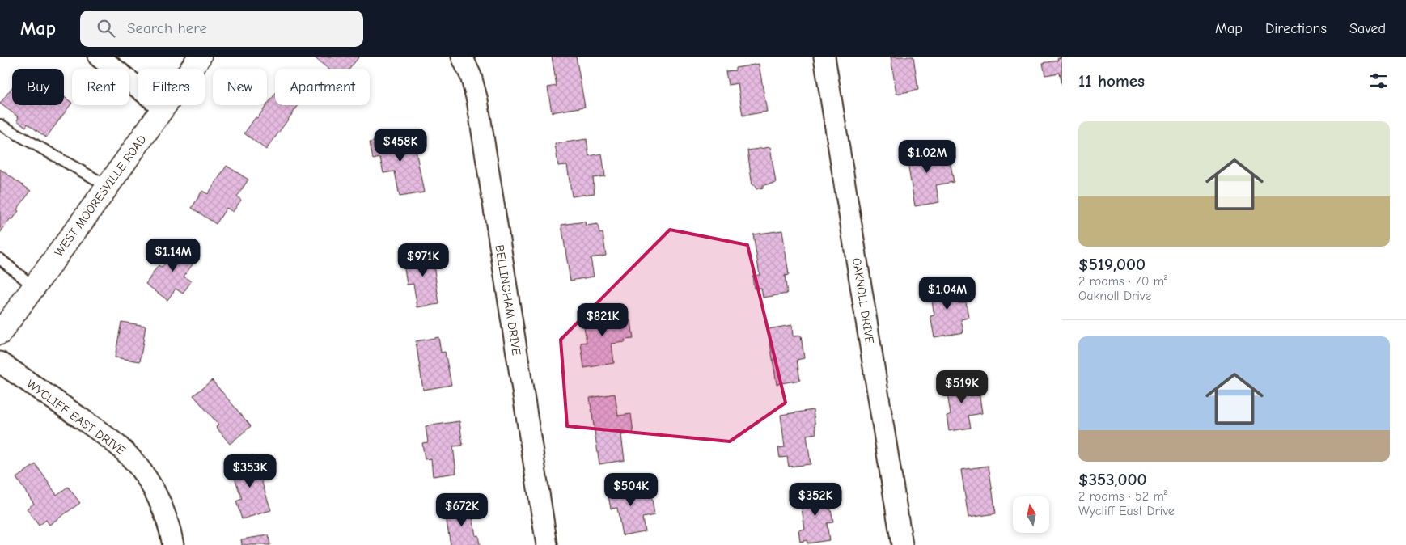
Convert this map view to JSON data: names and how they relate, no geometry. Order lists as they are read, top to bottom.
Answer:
{
  "streets": {
    "street": [
      "WEST MOORESVILLE ROAD",
      "BELLINGHAM DRIVE",
      "OAKNOLL DRIVE",
      "WYCLIFF EAST DRIVE"
    ]
  },
  "north": "top",
  "page": {
    "header": "Map",
    "search": "Search here",
    "nav": ["Map", "Directions", "Saved"],
    "heading": "11 homes",
    "chip": [
      "Buy",
      "Rent",
      "Filters",
      "New",
      "Apartment"
    ],
    "list": [
      {
        "name": "$519,000",
        "note": "2 rooms · 70 m² · Oaknoll Drive"
      },
      {
        "name": "$353,000",
        "note": "2 rooms · 52 m² · Wycliff East Drive"
      }
    ],
    "price": [
      "$458K",
      "$1.02M",
      "$1.14M",
      "$971K",
      "$1.04M",
      "$821K",
      "$519K",
      "$353K",
      "$504K",
      "$352K",
      "$672K"
    ]
  }
}
